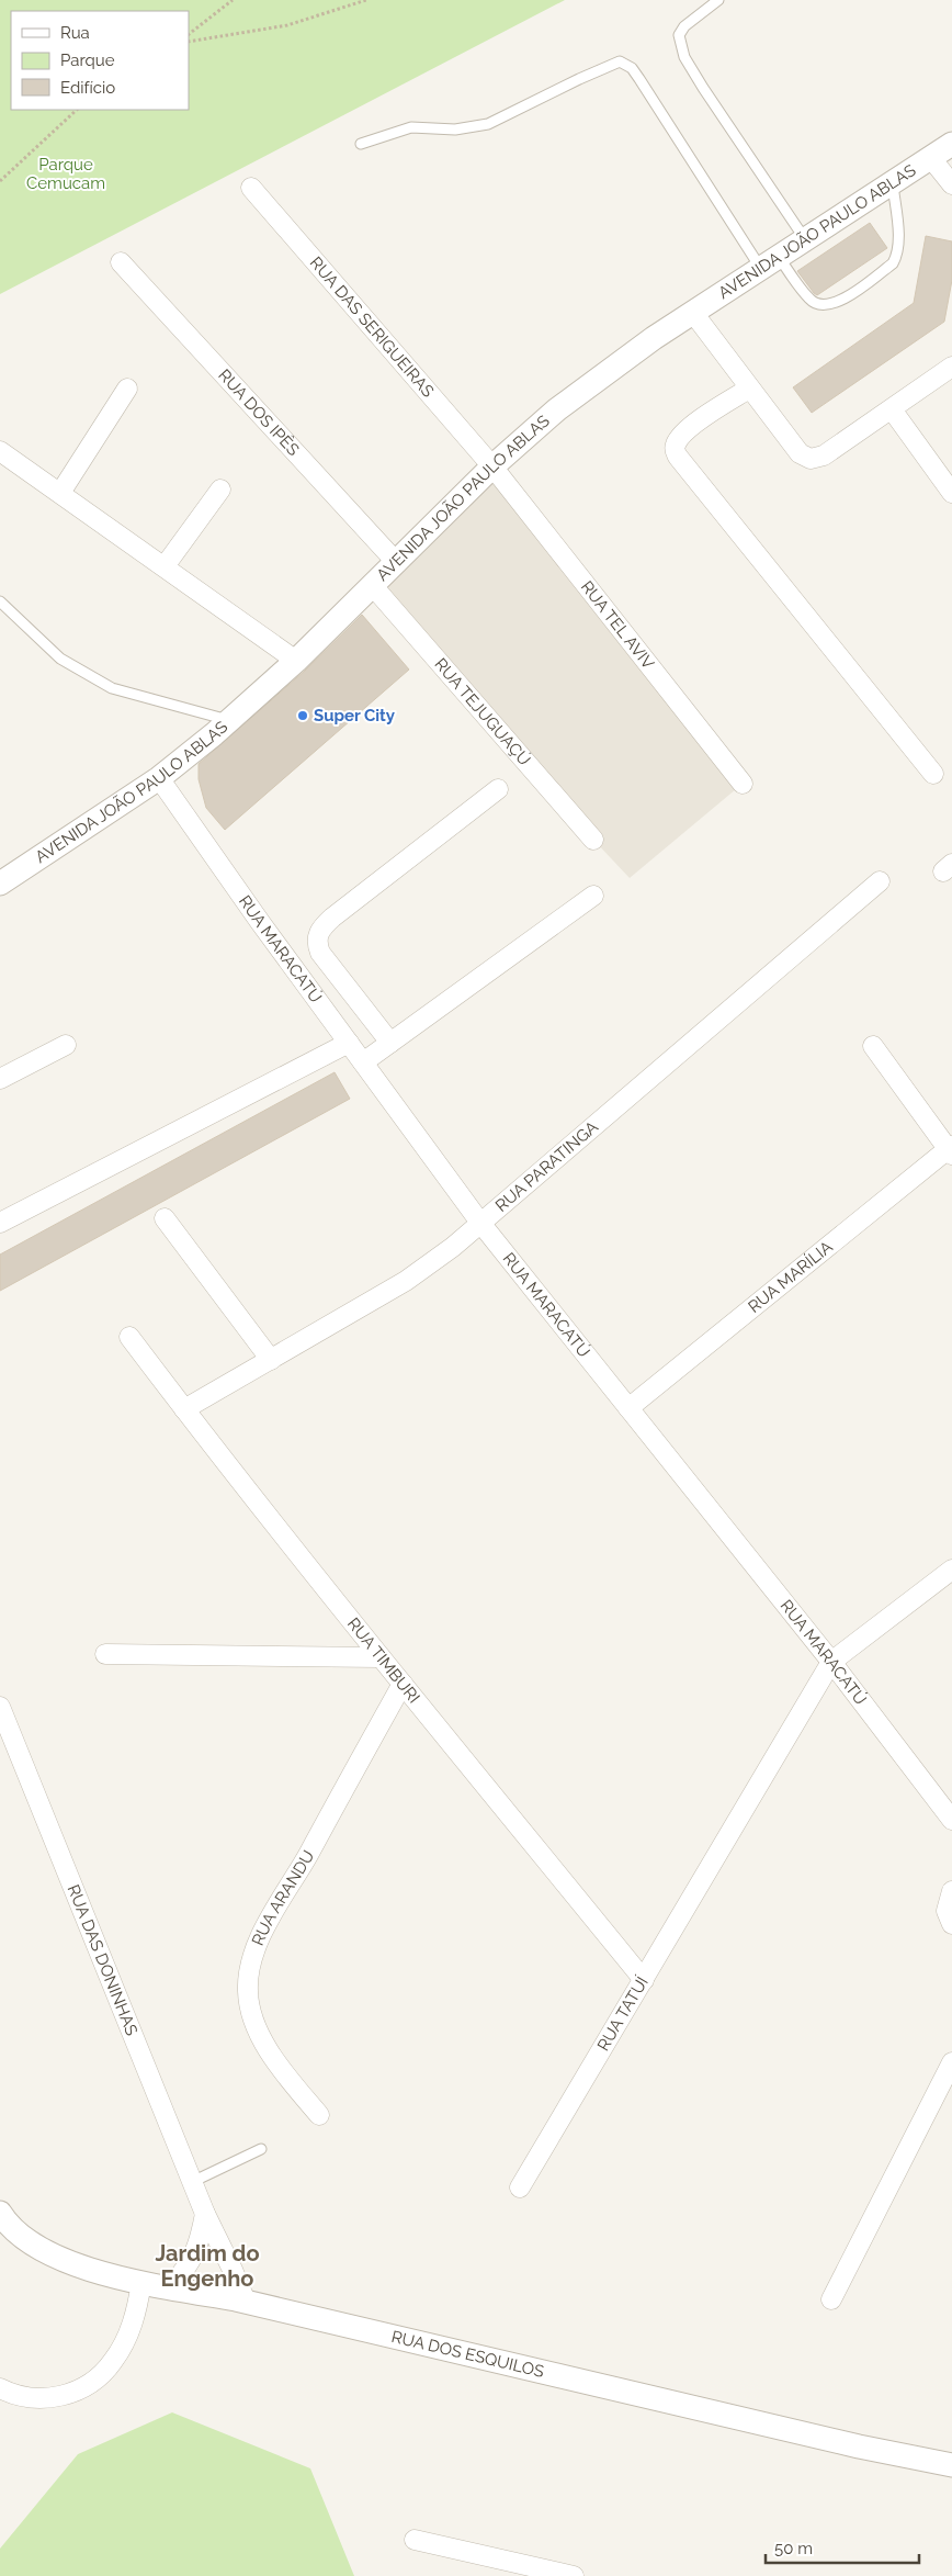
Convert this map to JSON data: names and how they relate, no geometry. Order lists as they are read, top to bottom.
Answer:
{
  "streets": {
    "street": [
      "AVENIDA JOÃO PAULO ABLAS",
      "RUA DAS SERIGUEIRAS",
      "RUA DOS IPÊS",
      "RUA TEL AVIV",
      "RUA TEJUGUAÇÚ",
      "RUA MARACATÚ",
      "RUA PARATINGA",
      "RUA MARÍLIA",
      "RUA TIMBURI",
      "RUA ARANDU",
      "RUA DAS DONINHAS",
      "RUA TATUÍ",
      "RUA DOS ESQUILOS"
    ]
  },
  "crossings": [
    ["AVENIDA JOÃO PAULO ABLAS", "RUA DAS SERIGUEIRAS"],
    ["AVENIDA JOÃO PAULO ABLAS", "RUA DOS IPÊS"],
    ["AVENIDA JOÃO PAULO ABLAS", "RUA TEL AVIV"],
    ["AVENIDA JOÃO PAULO ABLAS", "RUA TEJUGUAÇÚ"],
    ["AVENIDA JOÃO PAULO ABLAS", "RUA MARACATÚ"],
    ["RUA DAS SERIGUEIRAS", "RUA TEL AVIV"],
    ["RUA MARACATÚ", "RUA PARATINGA"],
    ["RUA MARACATÚ", "RUA MARÍLIA"],
    ["RUA MARACATÚ", "RUA TATUÍ"],
    ["RUA PARATINGA", "RUA TIMBURI"],
    ["RUA TIMBURI", "RUA ARANDU"],
    ["RUA TIMBURI", "RUA TATUÍ"],
    ["RUA DAS DONINHAS", "RUA DOS ESQUILOS"]
  ],
  "districts": ["Jardim do Engenho"],
  "parks": ["Parque Cemucam"],
  "places": ["Super City"],
  "legend": ["Rua", "Parque", "Edifício"],
  "scale_bar": "50 m"
}
